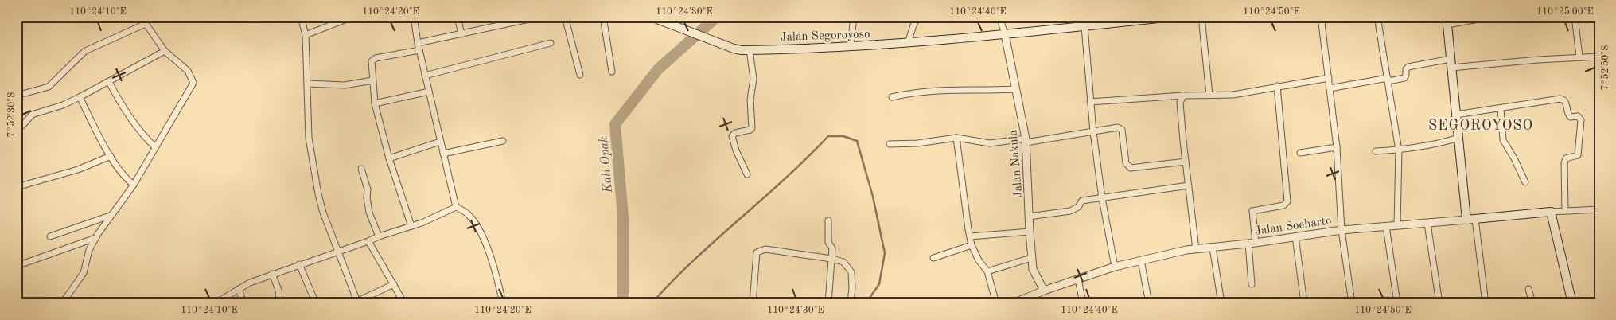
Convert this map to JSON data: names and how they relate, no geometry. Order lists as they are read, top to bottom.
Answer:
{
  "streets": {
    "main road": ["Jalan Segoroyoso", "Jalan Soeharto"],
    "street": ["Jalan Nakula"]
  },
  "crossings": [
    ["Jalan Segoroyoso", "Jalan Nakula"],
    ["Jalan Nakula", "Jalan Soeharto"]
  ],
  "districts": ["SEGOROYOSO"],
  "water": ["Kali Opak"],
  "coordinates": [
    "110°24'10\"E",
    "110°24'20\"E",
    "110°24'30\"E",
    "110°24'40\"E",
    "110°24'50\"E",
    "110°25'00\"E",
    "7°52'50\"S",
    "7°52'30\"S"
  ]
}
